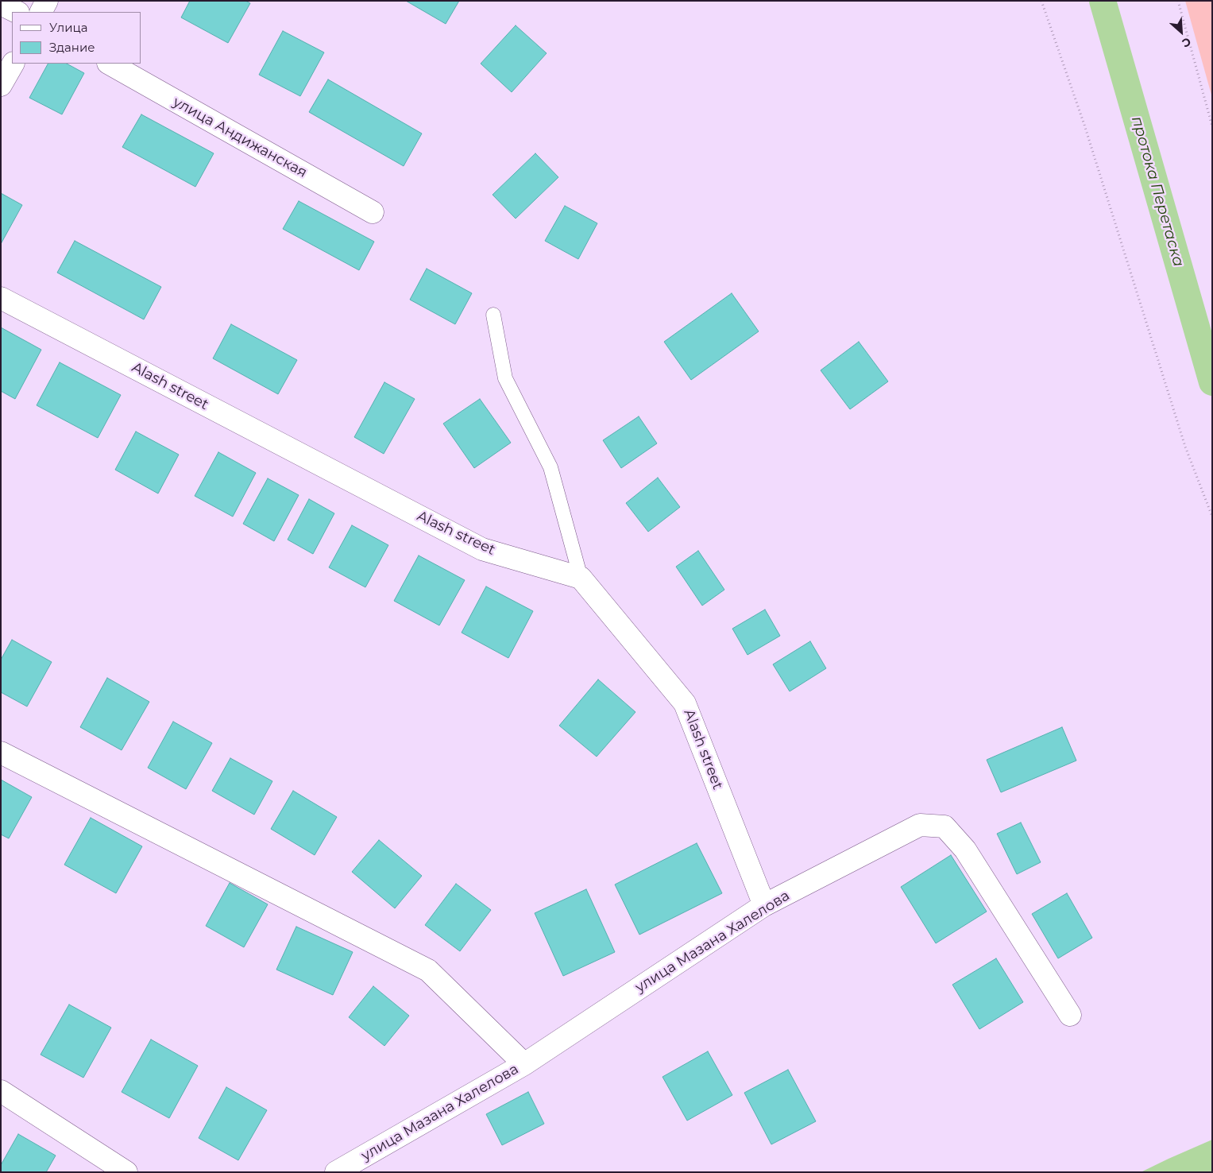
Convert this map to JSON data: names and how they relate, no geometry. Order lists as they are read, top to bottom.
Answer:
{
  "streets": {
    "street": ["улица Андижанская", "Alash street", "улица Мазана Халелова"]
  },
  "crossings": [
    ["Alash street", "улица Мазана Халелова"]
  ],
  "water": ["протока Перетаска"],
  "legend": ["Улица", "Здание"],
  "north": "bottom right"
}
